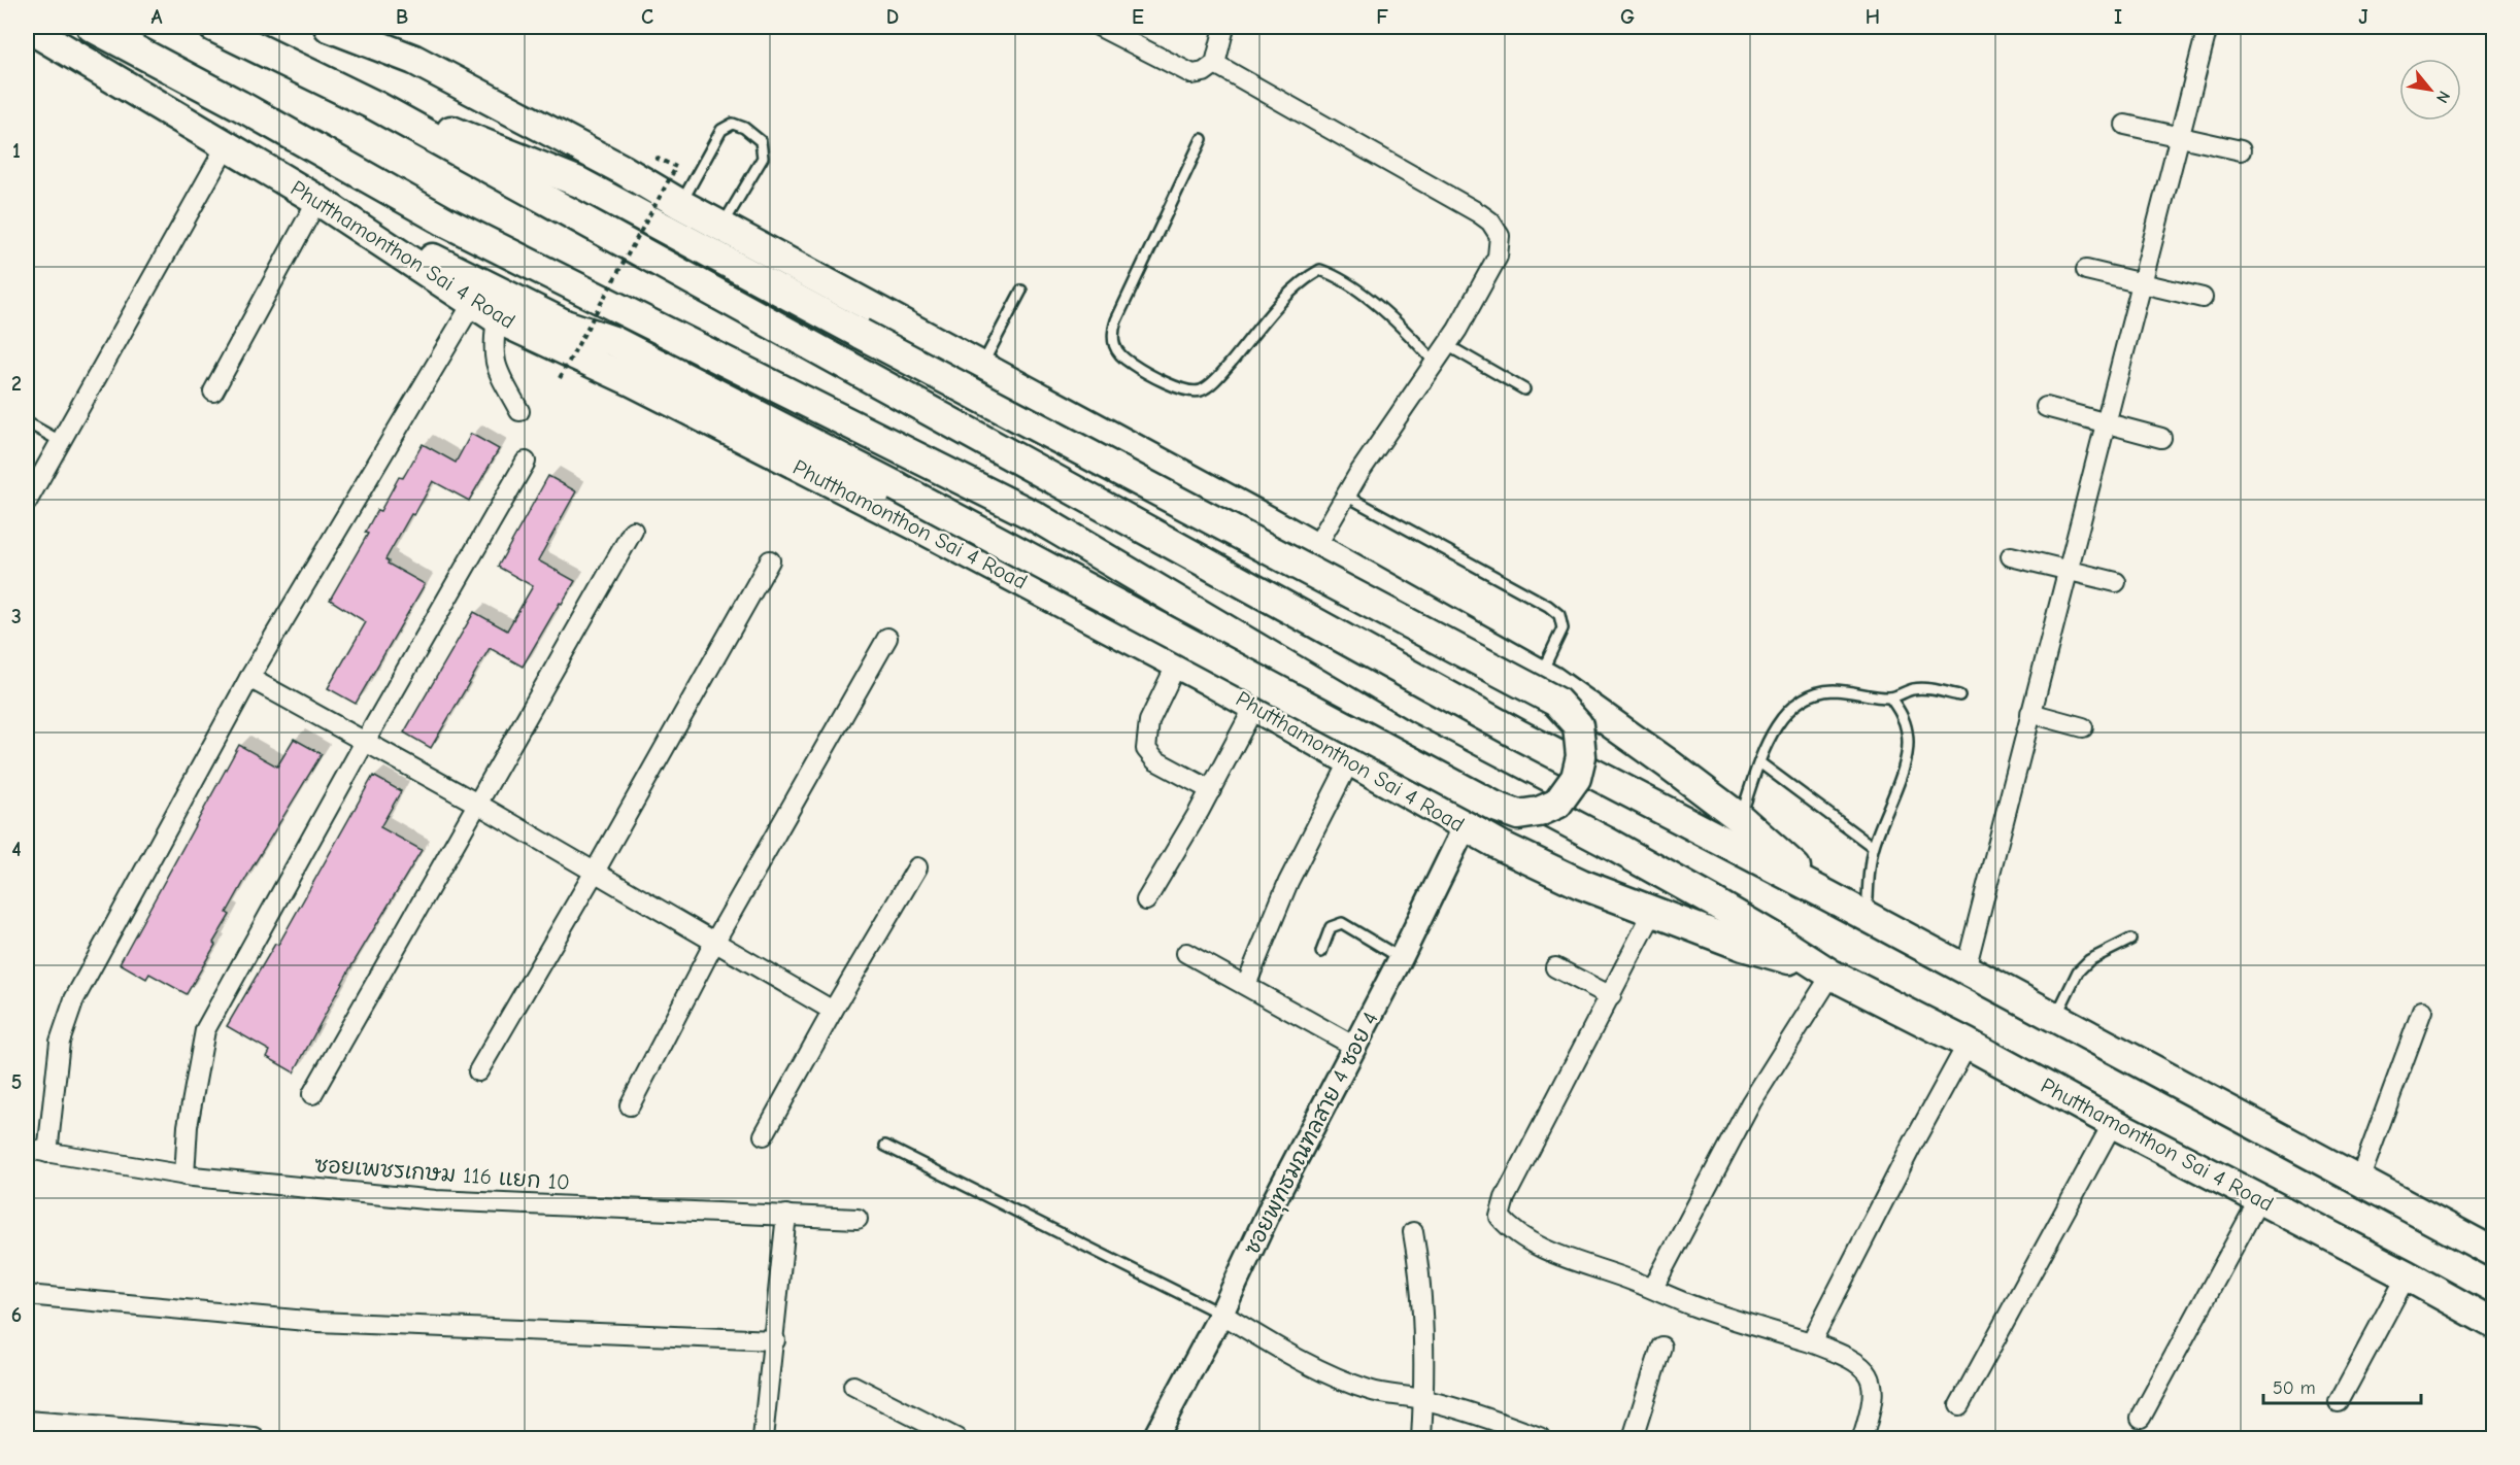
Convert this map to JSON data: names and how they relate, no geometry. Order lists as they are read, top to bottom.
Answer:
{
  "streets": {
    "main road": ["Phutthamonthon Sai 4 Road"],
    "street": ["ซอยพุทธมณฑลสาย 4 ซอย 4", "ซอยเพชรเกษม 116 แยก 10"]
  },
  "crossings": [
    ["Phutthamonthon Sai 4 Road", "ซอยพุทธมณฑลสาย 4 ซอย 4"]
  ],
  "scale_bar": "50 m",
  "north": "bottom right",
  "grid": {
    "columns": [
      "A",
      "B",
      "C",
      "D",
      "E",
      "F",
      "G",
      "H",
      "I",
      "J"
    ],
    "rows": [
      "1",
      "2",
      "3",
      "4",
      "5",
      "6"
    ]
  }
}
